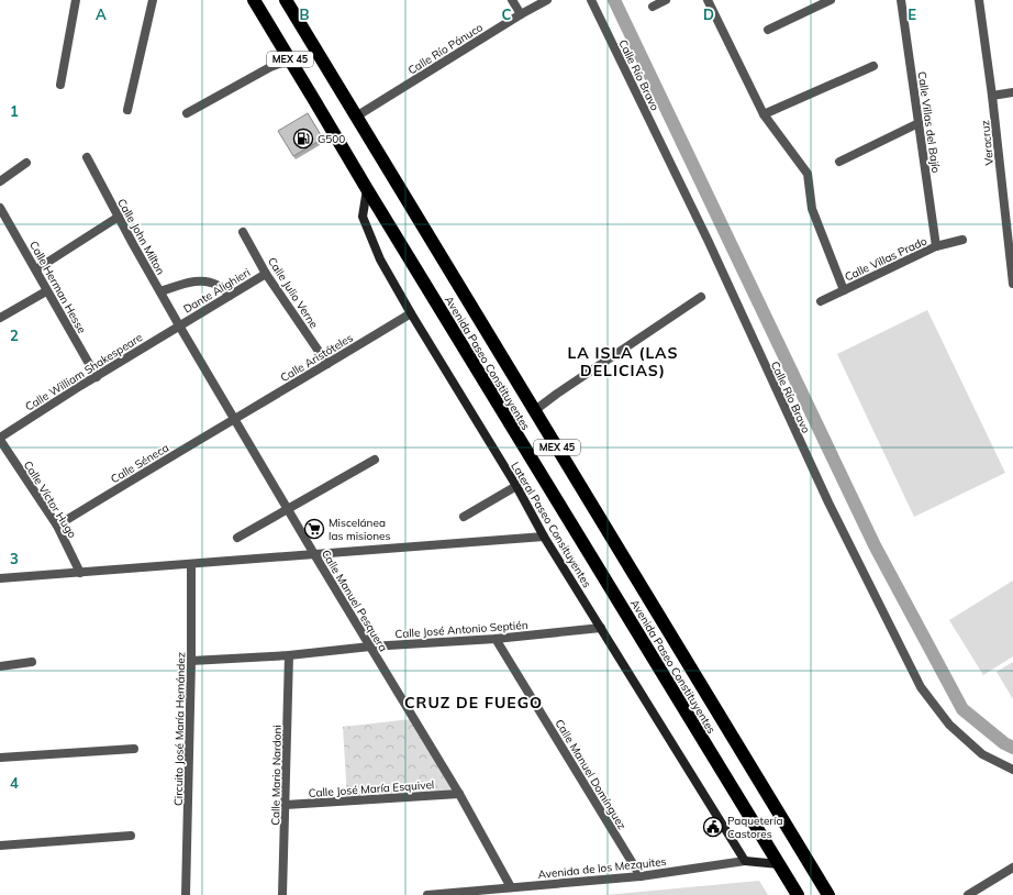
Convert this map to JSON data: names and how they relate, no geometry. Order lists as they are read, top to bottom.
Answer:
{
  "streets": {
    "highway": ["MEX 45", "Avenida Paseo Constituyentes"],
    "street": [
      "Calle Río Pánuco",
      "Calle Río Bravo",
      "Calle Villas del Bajío",
      "Veracruz",
      "Calle John Milton",
      "Calle Villas Prado",
      "Calle Herman Hesse",
      "Dante Alighieri",
      "Calle Julio Verne",
      "Calle Aristóteles",
      "Calle William Shakespeare",
      "Calle Séneca",
      "Calle Víctor Hugo",
      "Lateral Paseo Consituyentes",
      "Calle Manuel Pesquera",
      "Calle José Antonio Septién",
      "Circuito José María Hernández",
      "Calle Manuel Domínguez",
      "Calle Mario Nardoni",
      "Calle José María Esquivel",
      "Avenida de los Mezquites"
    ]
  },
  "crossings": [
    ["Calle Río Pánuco", "Avenida Paseo Constituyentes"],
    ["Calle Villas del Bajío", "Calle Villas Prado"],
    ["Calle John Milton", "Dante Alighieri"],
    ["Calle John Milton", "Calle William Shakespeare"],
    ["Calle John Milton", "Calle Manuel Pesquera"],
    ["Calle Herman Hesse", "Calle William Shakespeare"],
    ["Dante Alighieri", "Calle Julio Verne"],
    ["Dante Alighieri", "Calle William Shakespeare"],
    ["Dante Alighieri", "Calle Manuel Pesquera"],
    ["Calle Julio Verne", "Calle Aristóteles"],
    ["Calle Aristóteles", "Calle Séneca"],
    ["Calle Aristóteles", "Lateral Paseo Consituyentes"],
    ["Calle Aristóteles", "Calle Manuel Pesquera"],
    ["Avenida Paseo Constituyentes", "Lateral Paseo Consituyentes"],
    ["Avenida Paseo Constituyentes", "Avenida de los Mezquites"],
    ["Calle William Shakespeare", "Calle Víctor Hugo"],
    ["Calle William Shakespeare", "Calle Manuel Pesquera"],
    ["Calle Séneca", "Calle Víctor Hugo"],
    ["Calle Séneca", "Calle Manuel Pesquera"],
    ["Lateral Paseo Consituyentes", "Calle José Antonio Septién"],
    ["Lateral Paseo Consituyentes", "Avenida de los Mezquites"],
    ["Calle Manuel Pesquera", "Calle José Antonio Septién"],
    ["Calle Manuel Pesquera", "Calle José María Esquivel"],
    ["Calle Manuel Pesquera", "Avenida de los Mezquites"],
    ["Calle José Antonio Septién", "Circuito José María Hernández"],
    ["Calle José Antonio Septién", "Calle Manuel Domínguez"],
    ["Calle José Antonio Septién", "Calle Mario Nardoni"],
    ["Calle Manuel Domínguez", "Avenida de los Mezquites"],
    ["Calle Mario Nardoni", "Calle José María Esquivel"]
  ],
  "districts": ["LA ISLA (LAS DELICIAS)", "CRUZ DE FUEGO"],
  "places": {
    "fuel station": ["G500"],
    "supermarket": ["Miscelánea las misiones"],
    "public building": ["Paquetería Castores"]
  },
  "grid": {
    "columns": [
      "A",
      "B",
      "C",
      "D",
      "E"
    ],
    "rows": [
      "1",
      "2",
      "3",
      "4"
    ]
  }
}
